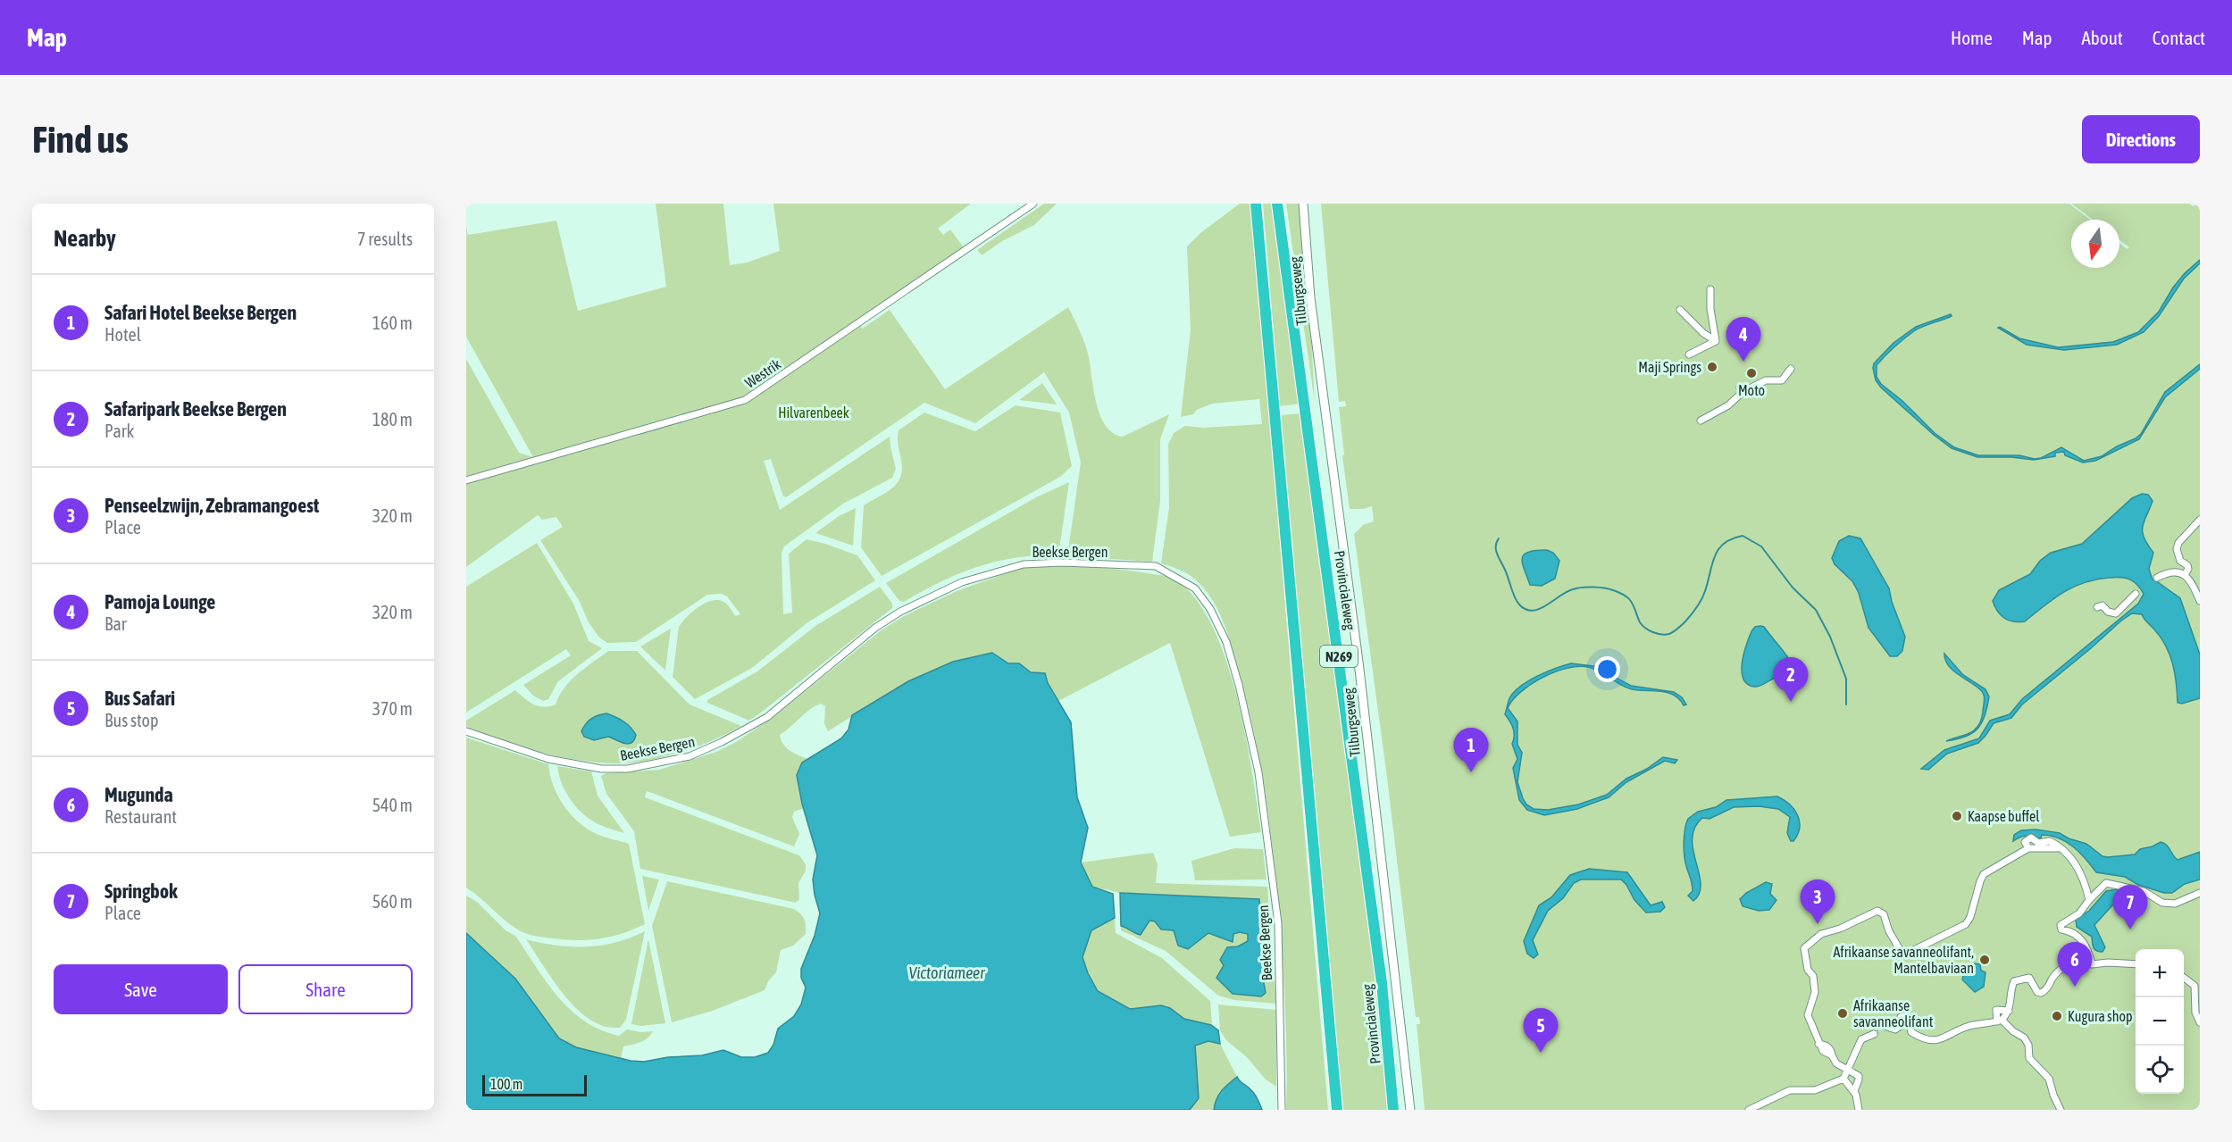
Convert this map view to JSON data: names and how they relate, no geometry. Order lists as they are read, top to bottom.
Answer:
{
  "streets": {
    "highway": ["Provincialeweg", "N269"],
    "street": ["Tilburgseweg", "Westrik", "Beekse Bergen"]
  },
  "water": ["Victoriameer"],
  "parks": ["Hilvarenbeek"],
  "places": [
    "Maji Springs",
    "Moto",
    "Kaapse buffel",
    "Afrikaanse savanneolifant, Mantelbaviaan",
    "Afrikaanse savanneolifant",
    "Kugura shop"
  ],
  "scale_bar": "100 m",
  "north": "bottom",
  "page": {
    "header": "Map",
    "nav": [
      "Home",
      "Map",
      "About",
      "Contact"
    ],
    "buttons": [
      "Directions",
      ["Save", "Share"]
    ],
    "title": "Find us",
    "heading": ["Nearby", "7 results"],
    "list": [
      {
        "mark": "1",
        "name": "Safari Hotel Beekse Bergen",
        "note": "Hotel",
        "value": "160 m"
      },
      {
        "mark": "2",
        "name": "Safaripark Beekse Bergen",
        "note": "Park",
        "value": "180 m"
      },
      {
        "mark": "3",
        "name": "Penseelzwijn, Zebramangoest",
        "note": "Place",
        "value": "320 m"
      },
      {
        "mark": "4",
        "name": "Pamoja Lounge",
        "note": "Bar",
        "value": "320 m"
      },
      {
        "mark": "5",
        "name": "Bus Safari",
        "note": "Bus stop",
        "value": "370 m"
      },
      {
        "mark": "6",
        "name": "Mugunda",
        "note": "Restaurant",
        "value": "540 m"
      },
      {
        "mark": "7",
        "name": "Springbok",
        "note": "Place",
        "value": "560 m"
      }
    ],
    "pins": [
      "4",
      "2",
      "1",
      "3",
      "7",
      "6",
      "5"
    ],
    "map_buttons": ["+", "−"],
    "scale": "100 m"
  }
}
